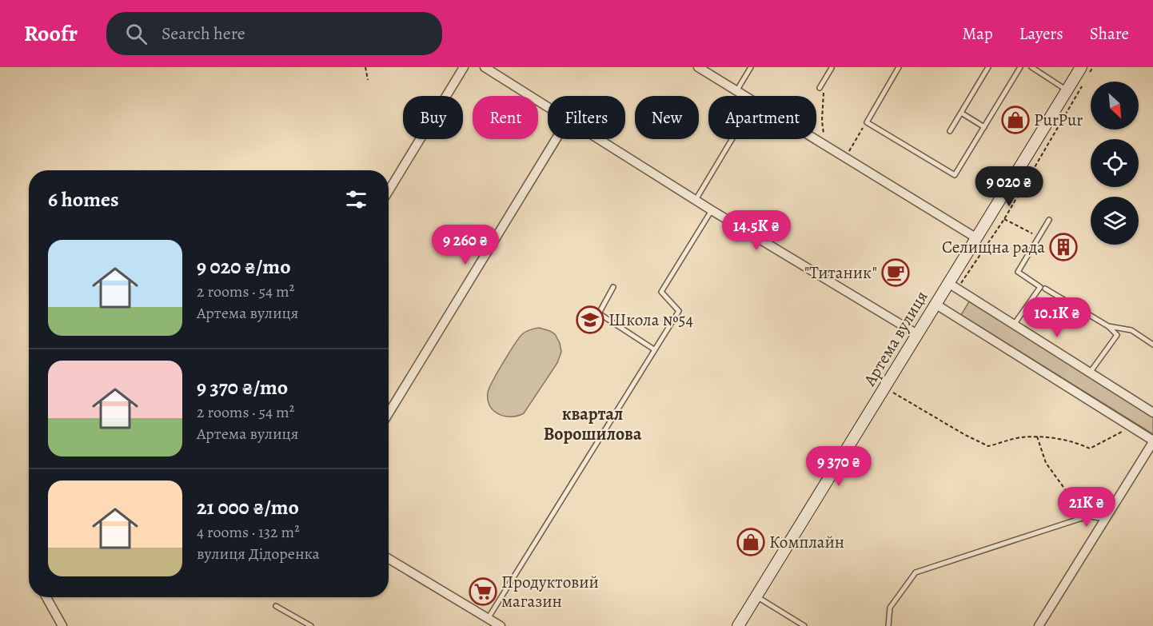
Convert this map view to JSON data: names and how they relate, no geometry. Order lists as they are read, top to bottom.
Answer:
{
  "streets": {
    "street": ["Артема вулиця"]
  },
  "districts": ["квартал Ворошилова"],
  "places": {
    "shop": ["PurPur", "Комплайн"],
    "building": ["Селищна рада"],
    "cafe": ["\"Титаник\""],
    "school or university": ["Школа №54"],
    "supermarket": ["Продуктовий магазин"]
  },
  "north": "bottom right",
  "page": {
    "header": "Roofr",
    "search": "Search here",
    "nav": ["Map", "Layers", "Share"],
    "chip": [
      "Buy",
      "Rent",
      "Filters",
      "New",
      "Apartment"
    ],
    "price": [
      "9 020 ₴",
      "14.5K ₴",
      "9 260 ₴",
      "10.1K ₴",
      "9 370 ₴",
      "21K ₴"
    ],
    "heading": "6 homes",
    "list": [
      {
        "name": "9 020 ₴/mo",
        "note": "2 rooms · 54 m² · Артема вулиця"
      },
      {
        "name": "9 370 ₴/mo",
        "note": "2 rooms · 54 m² · Артема вулиця"
      },
      {
        "name": "21 000 ₴/mo",
        "note": "4 rooms · 132 m² · вулиця Дідоренка"
      }
    ]
  }
}
